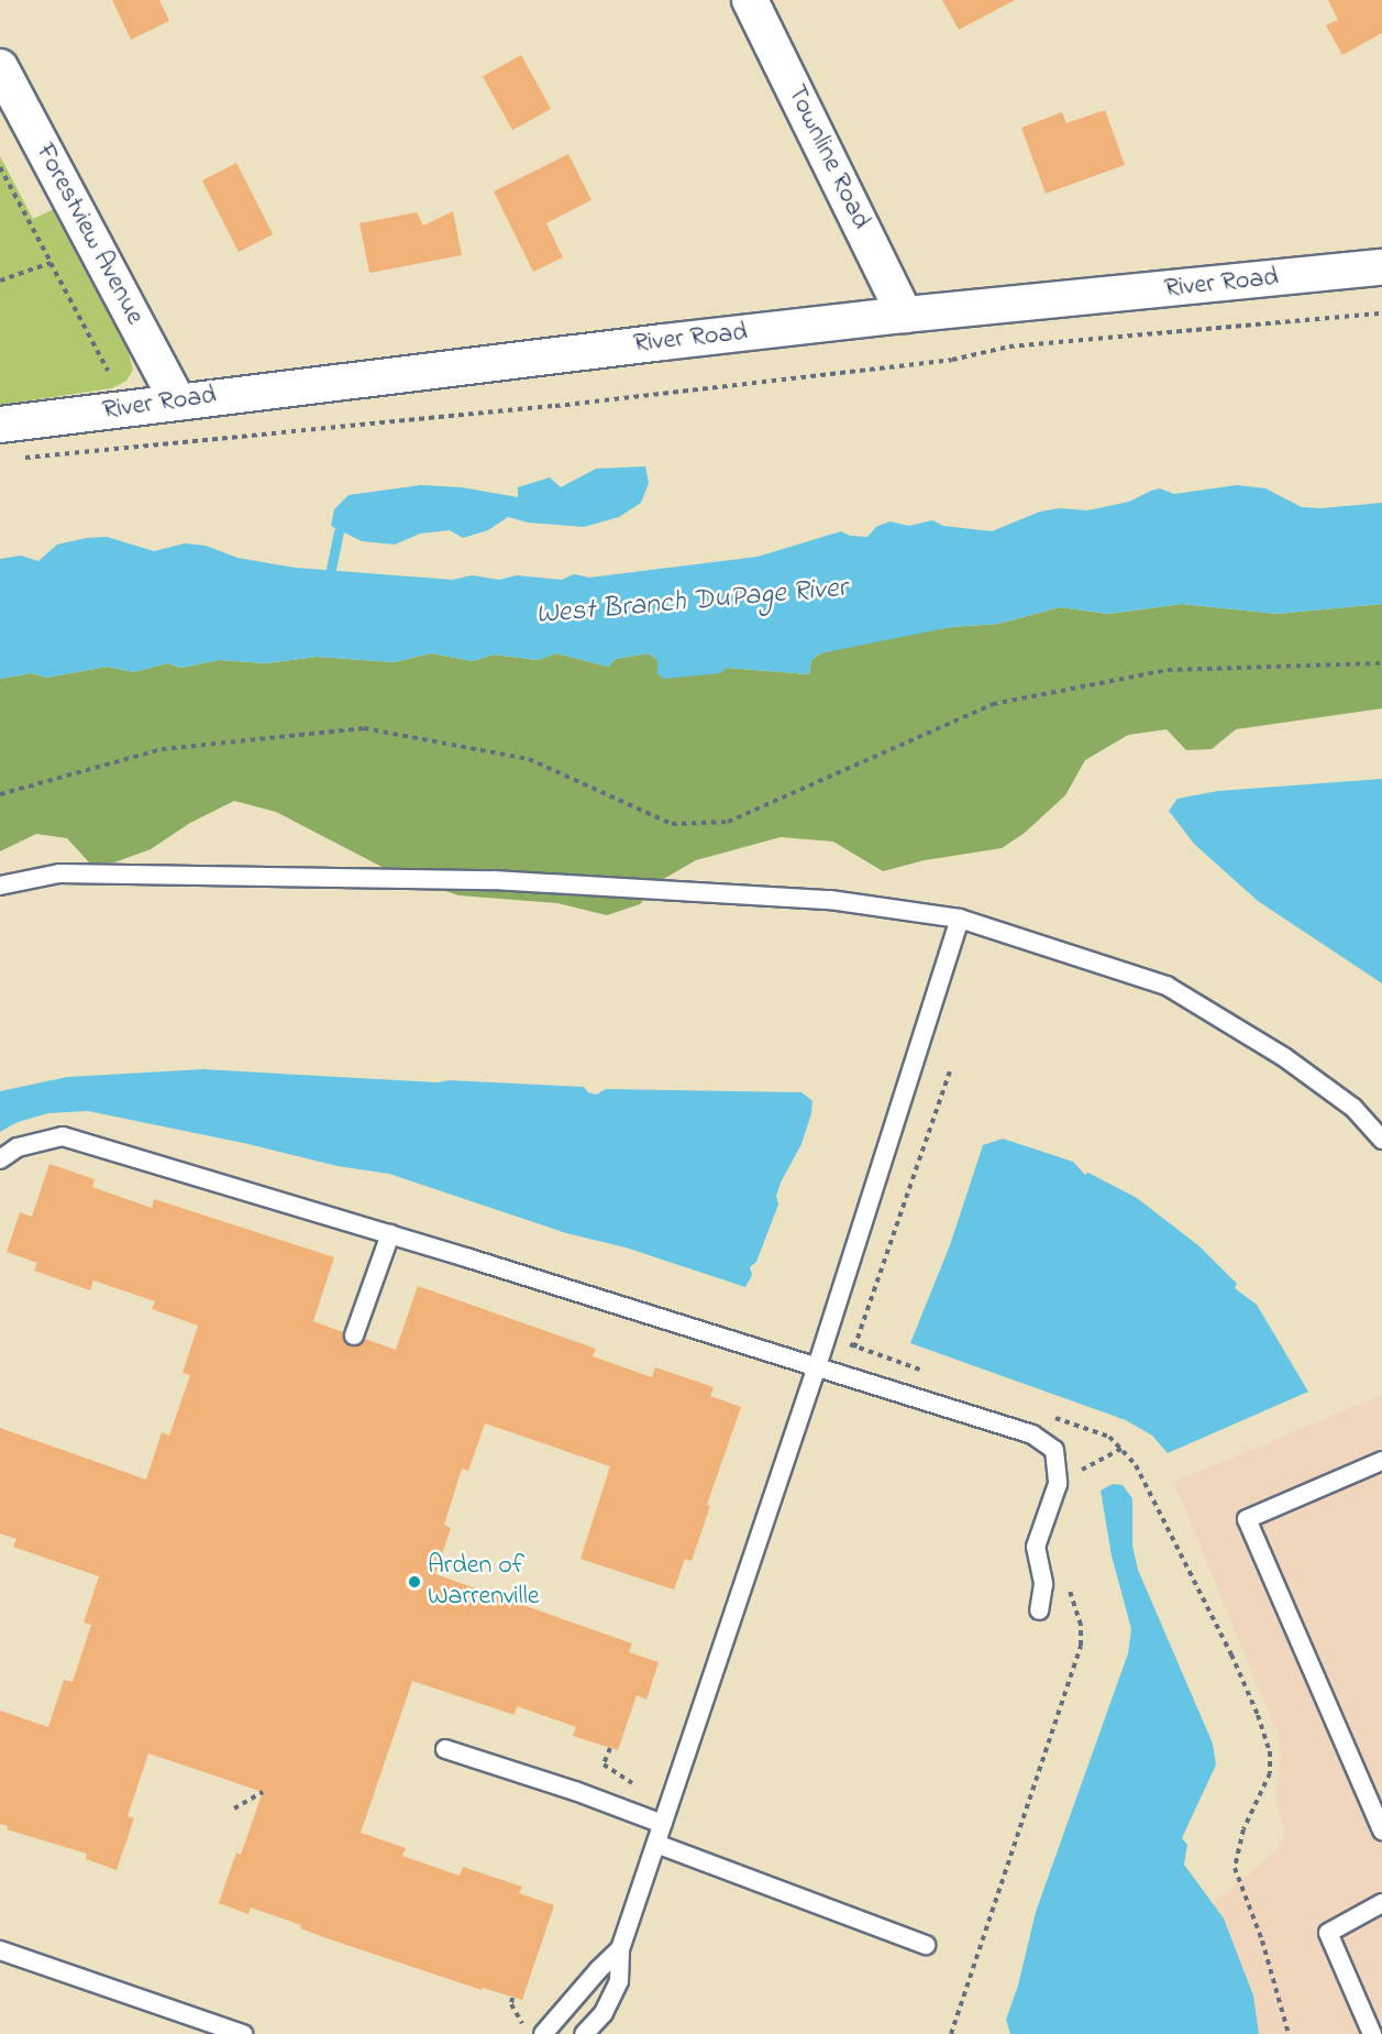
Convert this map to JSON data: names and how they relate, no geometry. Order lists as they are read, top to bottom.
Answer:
{
  "streets": {
    "street": ["Townline Road", "Forestview Avenue", "River Road"]
  },
  "crossings": [
    ["Townline Road", "River Road"],
    ["Forestview Avenue", "River Road"]
  ],
  "water": ["West Branch DuPage River"],
  "places": ["Arden of Warrenville"]
}
